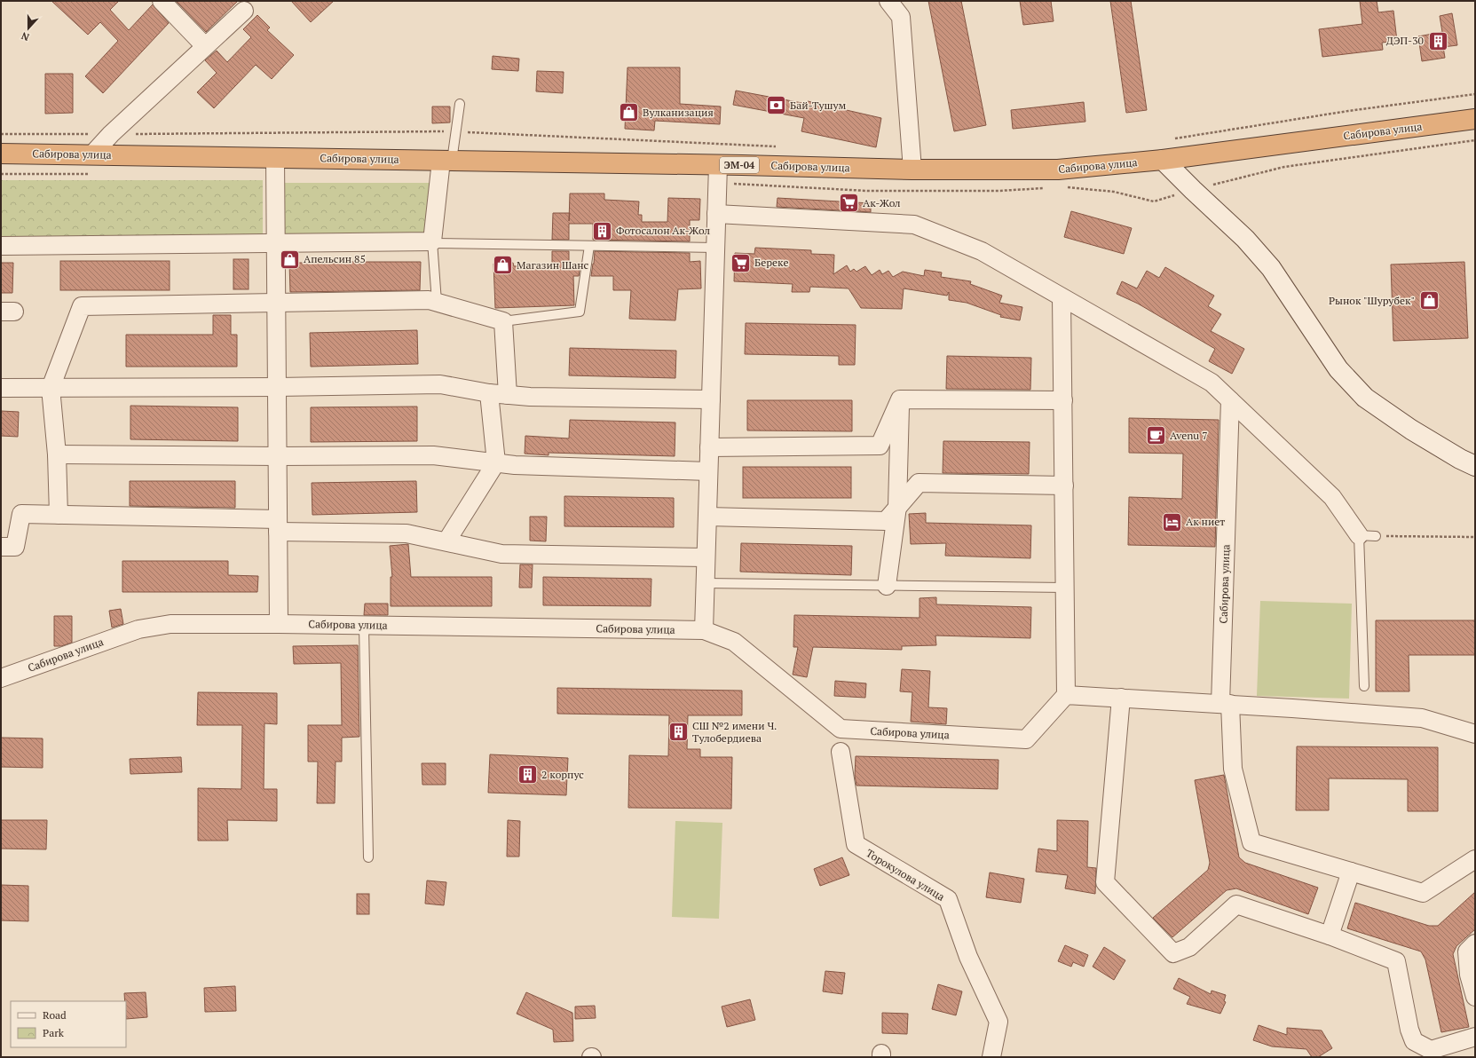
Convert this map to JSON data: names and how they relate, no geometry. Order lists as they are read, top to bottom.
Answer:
{
  "streets": {
    "highway": ["Сабирова улица", "ЭМ-04"],
    "street": ["Торокулова улица"]
  },
  "places": {
    "building": [
      "ДЭП-30",
      "Фотосалон Ак-Жол",
      "СШ №2 имени Ч. Тулобердиева",
      "2 корпус"
    ],
    "bank": ["Бай-Тушум"],
    "shop": [
      "Вулканизация",
      "Апельсин 85",
      "Магазин Шанс",
      "Рынок \"Шурубек\""
    ],
    "supermarket": ["Ак-Жол", "Береке"],
    "cafe": ["Avenu 7"],
    "hotel": ["Ак ниет"]
  },
  "legend": ["Road", "Park"],
  "north": "bottom"
}
